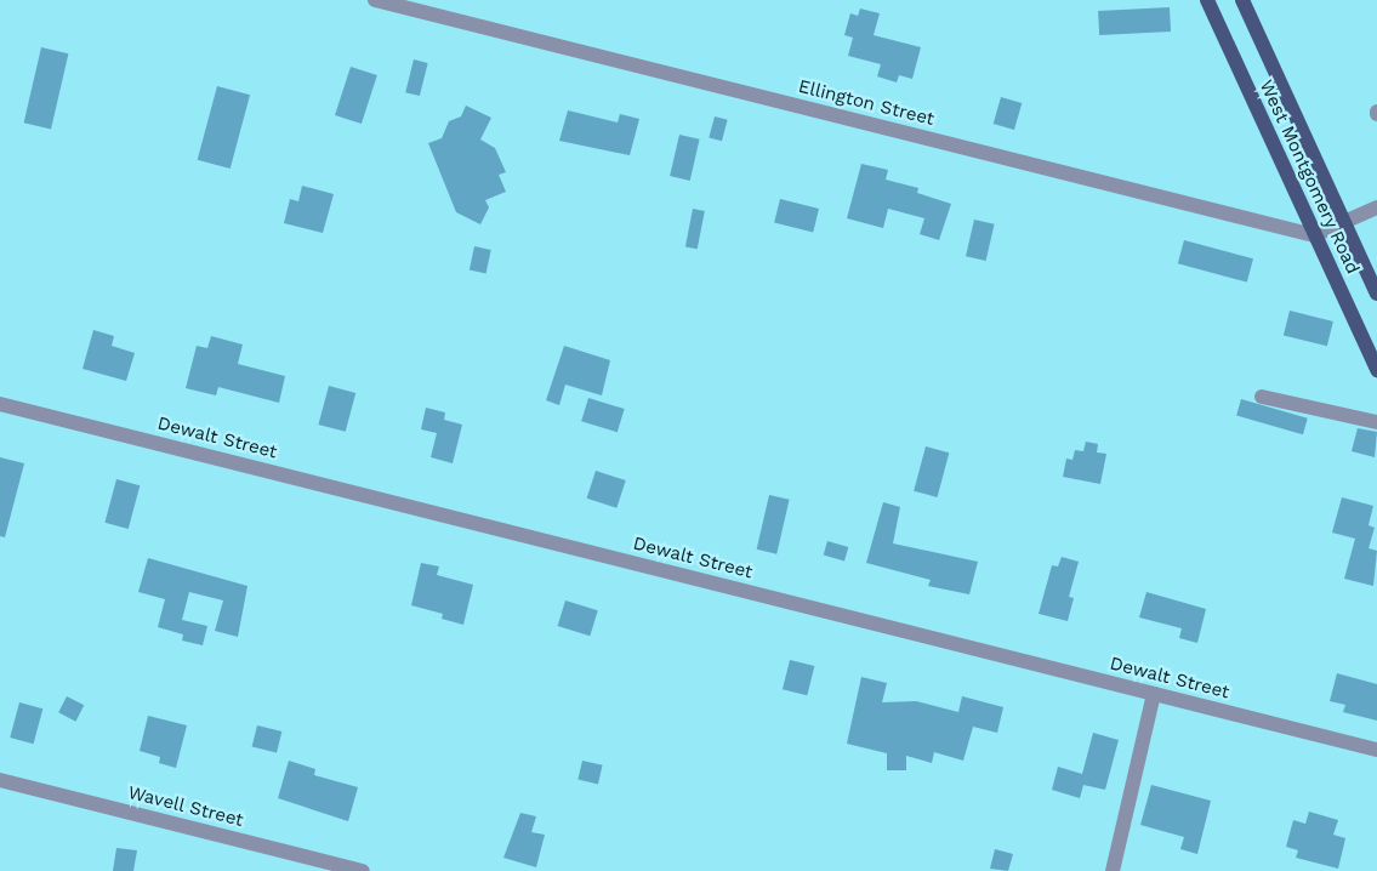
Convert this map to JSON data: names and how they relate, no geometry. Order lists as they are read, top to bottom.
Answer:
{
  "streets": {
    "main road": ["West Montgomery Road"],
    "street": ["Ellington Street", "Dewalt Street", "Wavell Street"]
  },
  "crossings": [
    ["Ellington Street", "West Montgomery Road"]
  ]
}
